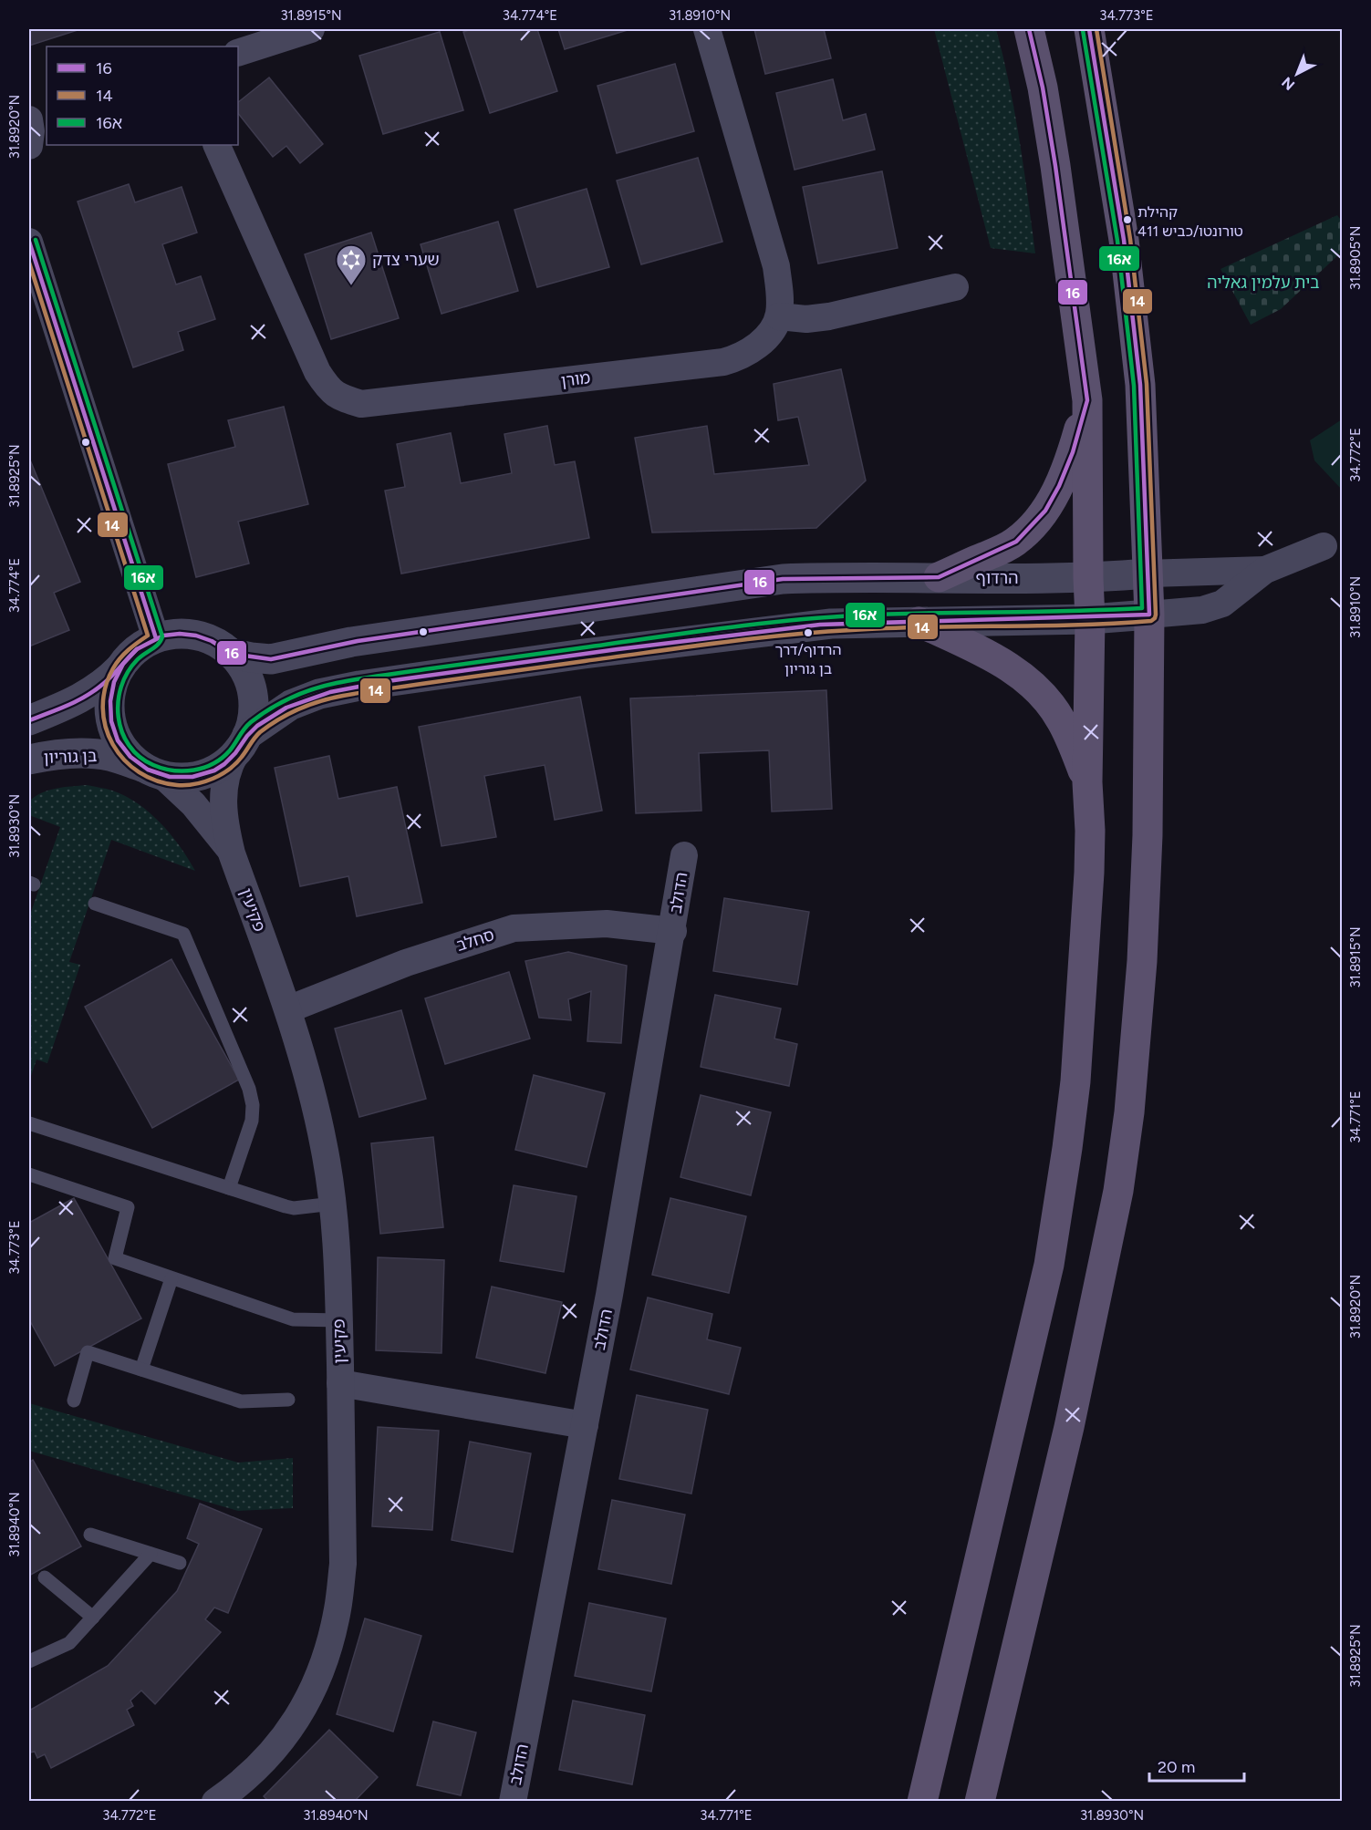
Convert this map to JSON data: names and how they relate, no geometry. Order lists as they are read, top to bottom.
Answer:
{
  "streets": {
    "street": [
      "מורן",
      "הרדוף",
      "בן גוריון",
      "הדולב",
      "פקיעין",
      "סחלב"
    ]
  },
  "crossings": [
    ["הרדוף", "בן גוריון"],
    ["הרדוף", "פקיעין"],
    ["בן גוריון", "פקיעין"],
    ["הדולב", "סחלב"],
    ["פקיעין", "סחלב"]
  ],
  "parks": ["בית עלמין גאליה"],
  "places": {
    "other": ["קהילת טורונטו/כביש 411", "הרדוף/דרך בן גוריון"],
    "synagogue": ["שערי צדק"]
  },
  "lines": ["transit line 16", "transit line 14", "transit line 16א"],
  "legend": ["16", "14", "16א"],
  "scale_bar": "20 m",
  "north": "bottom left",
  "coordinates": [
    "31.8915°N",
    "34.774°E",
    "31.8910°N",
    "34.773°E",
    "31.8920°N",
    "31.8905°N",
    "34.772°E",
    "31.8925°N",
    "31.8930°N",
    "34.771°E",
    "31.8940°N"
  ]
}
